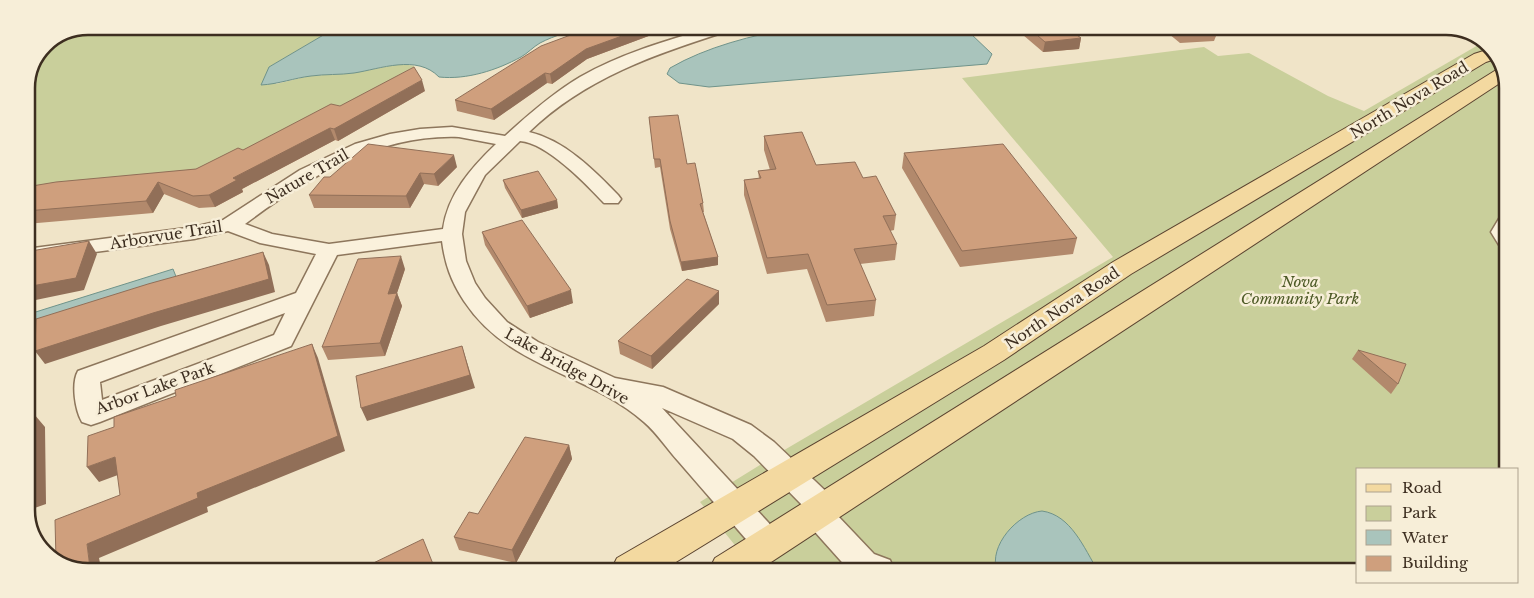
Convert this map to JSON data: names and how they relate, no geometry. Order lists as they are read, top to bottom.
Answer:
{
  "streets": {
    "main road": ["North Nova Road"],
    "street": [
      "Nature Trail",
      "Arborvue Trail",
      "Lake Bridge Drive",
      "Arbor Lake Park"
    ]
  },
  "crossings": [
    ["North Nova Road", "Lake Bridge Drive"],
    ["Nature Trail", "Arborvue Trail"],
    ["Nature Trail", "Lake Bridge Drive"],
    ["Arborvue Trail", "Lake Bridge Drive"],
    ["Arborvue Trail", "Arbor Lake Park"]
  ],
  "parks": ["Nova Community Park"],
  "legend": [
    "Road",
    "Park",
    "Water",
    "Building"
  ]
}
